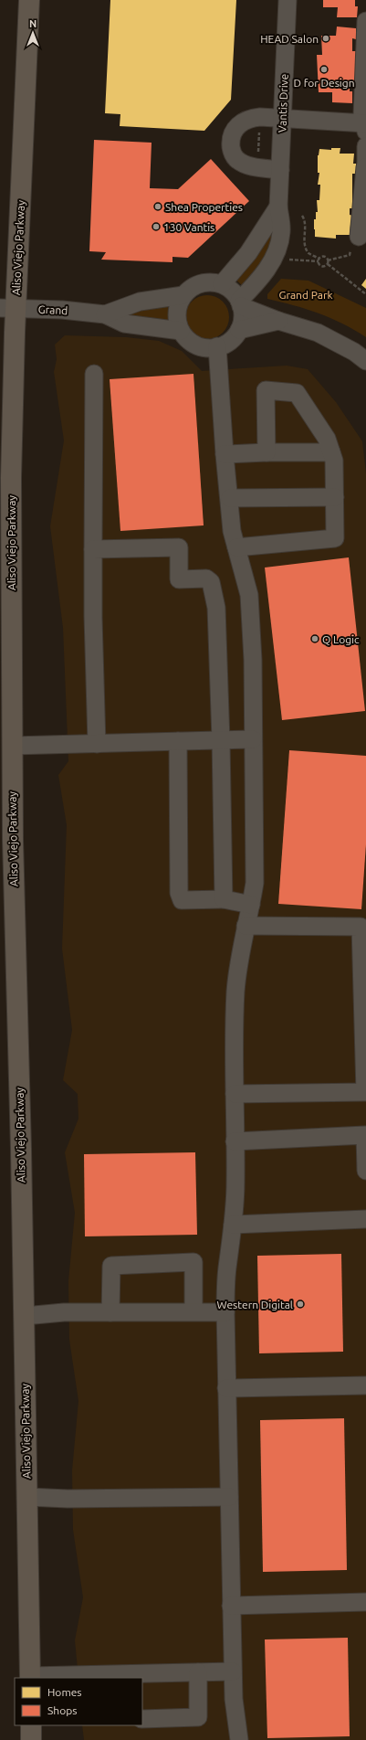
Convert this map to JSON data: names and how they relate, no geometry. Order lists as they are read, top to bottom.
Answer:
{
  "streets": {
    "main road": ["Aliso Viejo Parkway"],
    "street": ["Vantis Drive", "Grand"]
  },
  "crossings": [
    ["Vantis Drive", "Grand"],
    ["Aliso Viejo Parkway", "Grand"]
  ],
  "parks": ["Grand Park"],
  "places": [
    "HEAD Salon",
    "D for Design",
    "Shea Properties",
    "130 Vantis",
    "Q Logic",
    "Western Digital"
  ],
  "legend": ["Homes", "Shops"],
  "north": "top"
}
